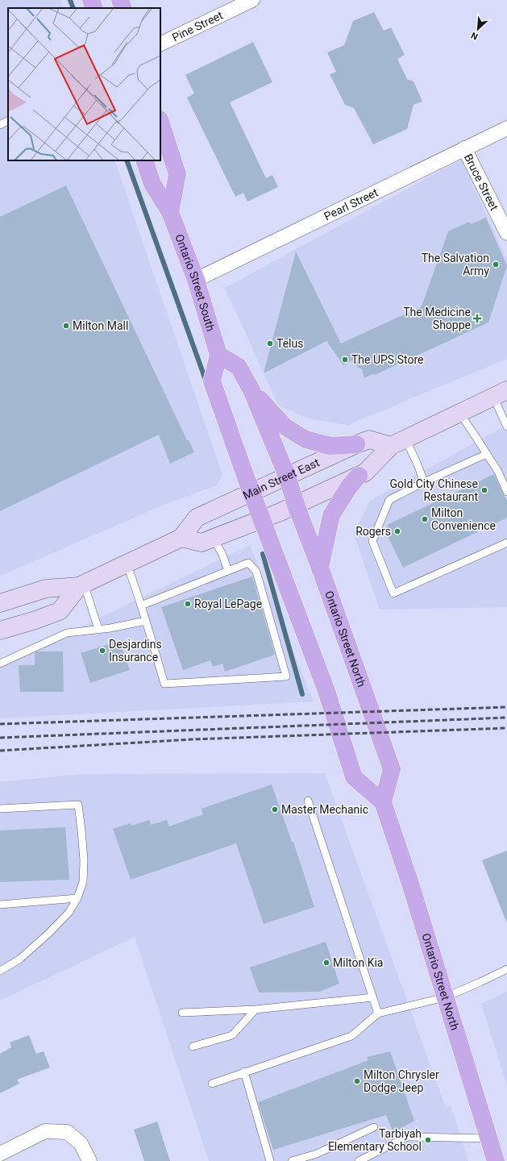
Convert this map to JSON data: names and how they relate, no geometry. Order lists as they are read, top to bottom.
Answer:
{
  "streets": {
    "main road": ["Ontario Street South", "Main Street East", "Ontario Street North"],
    "street": ["Pine Street", "Bruce Street", "Pearl Street"]
  },
  "crossings": [
    ["Bruce Street", "Pearl Street"],
    ["Pearl Street", "Ontario Street South"],
    ["Main Street East", "Ontario Street North"]
  ],
  "places": {
    "other": [
      "The Salvation Army",
      "Milton Mall",
      "Telus",
      "The UPS Store",
      "Gold City Chinese Restaurant",
      "Milton Convenience",
      "Rogers",
      "Royal LePage",
      "Desjardins Insurance",
      "Master Mechanic",
      "Milton Kia",
      "Milton Chrysler Dodge Jeep",
      "Tarbiyah Elementary School"
    ],
    "health": ["The Medicine Shoppe"]
  },
  "north": "bottom left"
}
